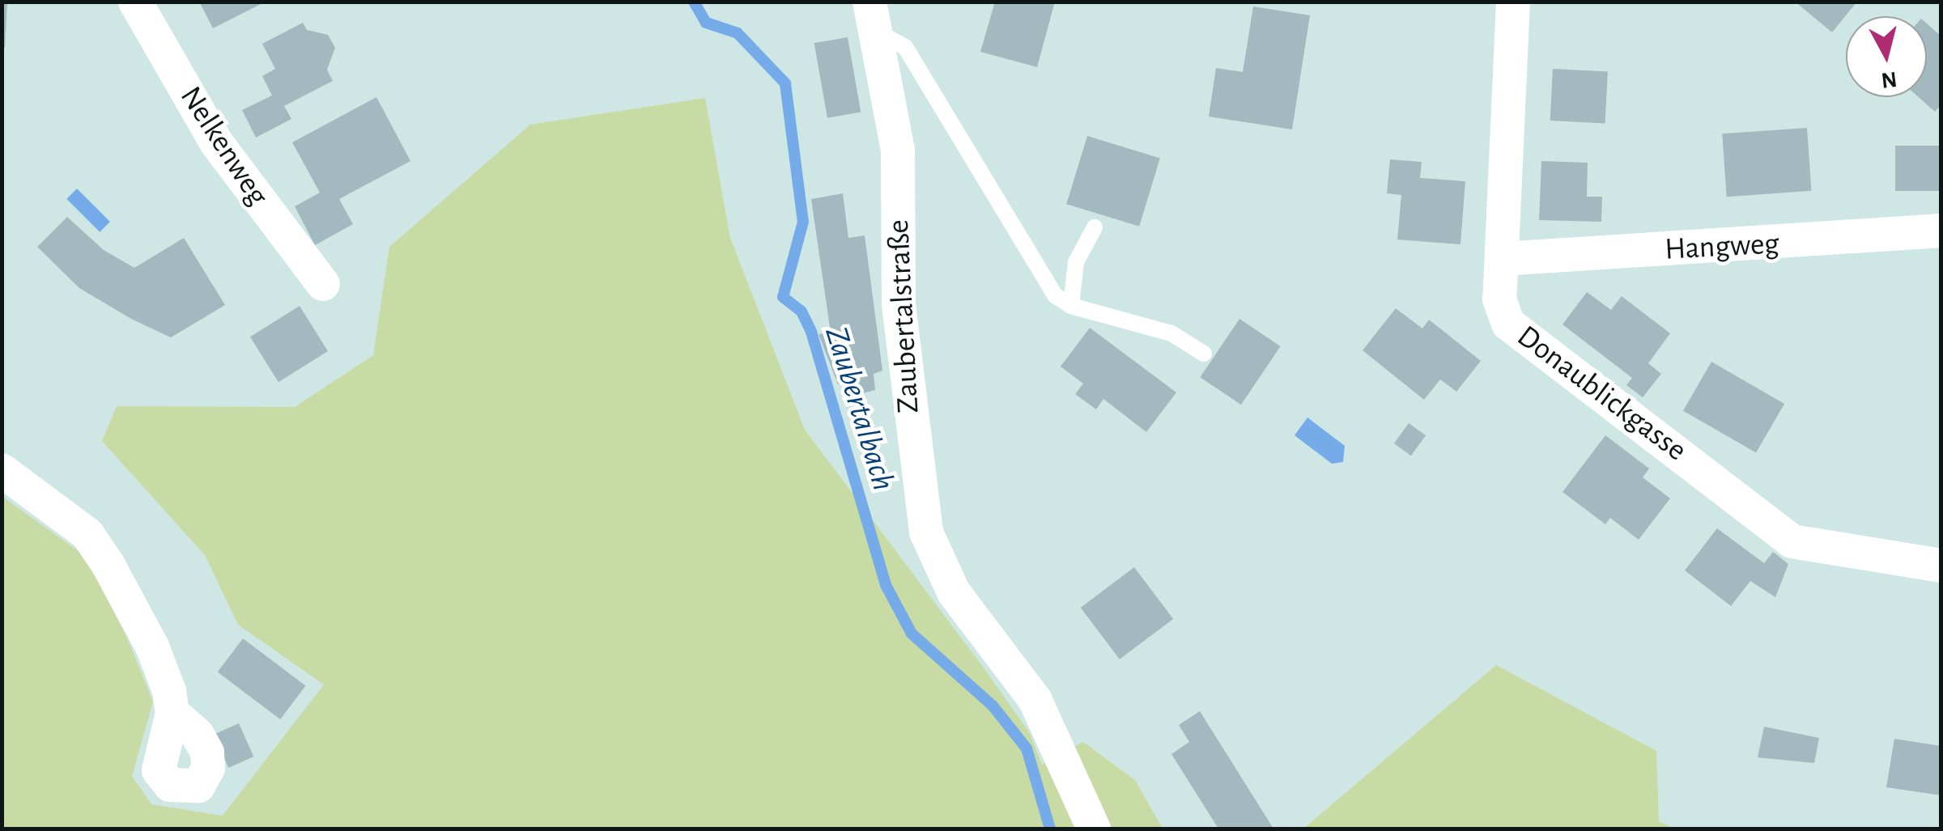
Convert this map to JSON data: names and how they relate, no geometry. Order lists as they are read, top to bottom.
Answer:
{
  "streets": {
    "street": [
      "Nelkenweg",
      "Hangweg",
      "Zaubertalstraße",
      "Donaublickgasse"
    ]
  },
  "crossings": [
    ["Hangweg", "Donaublickgasse"]
  ],
  "water": ["Zaubertalbach"],
  "north": "bottom"
}
